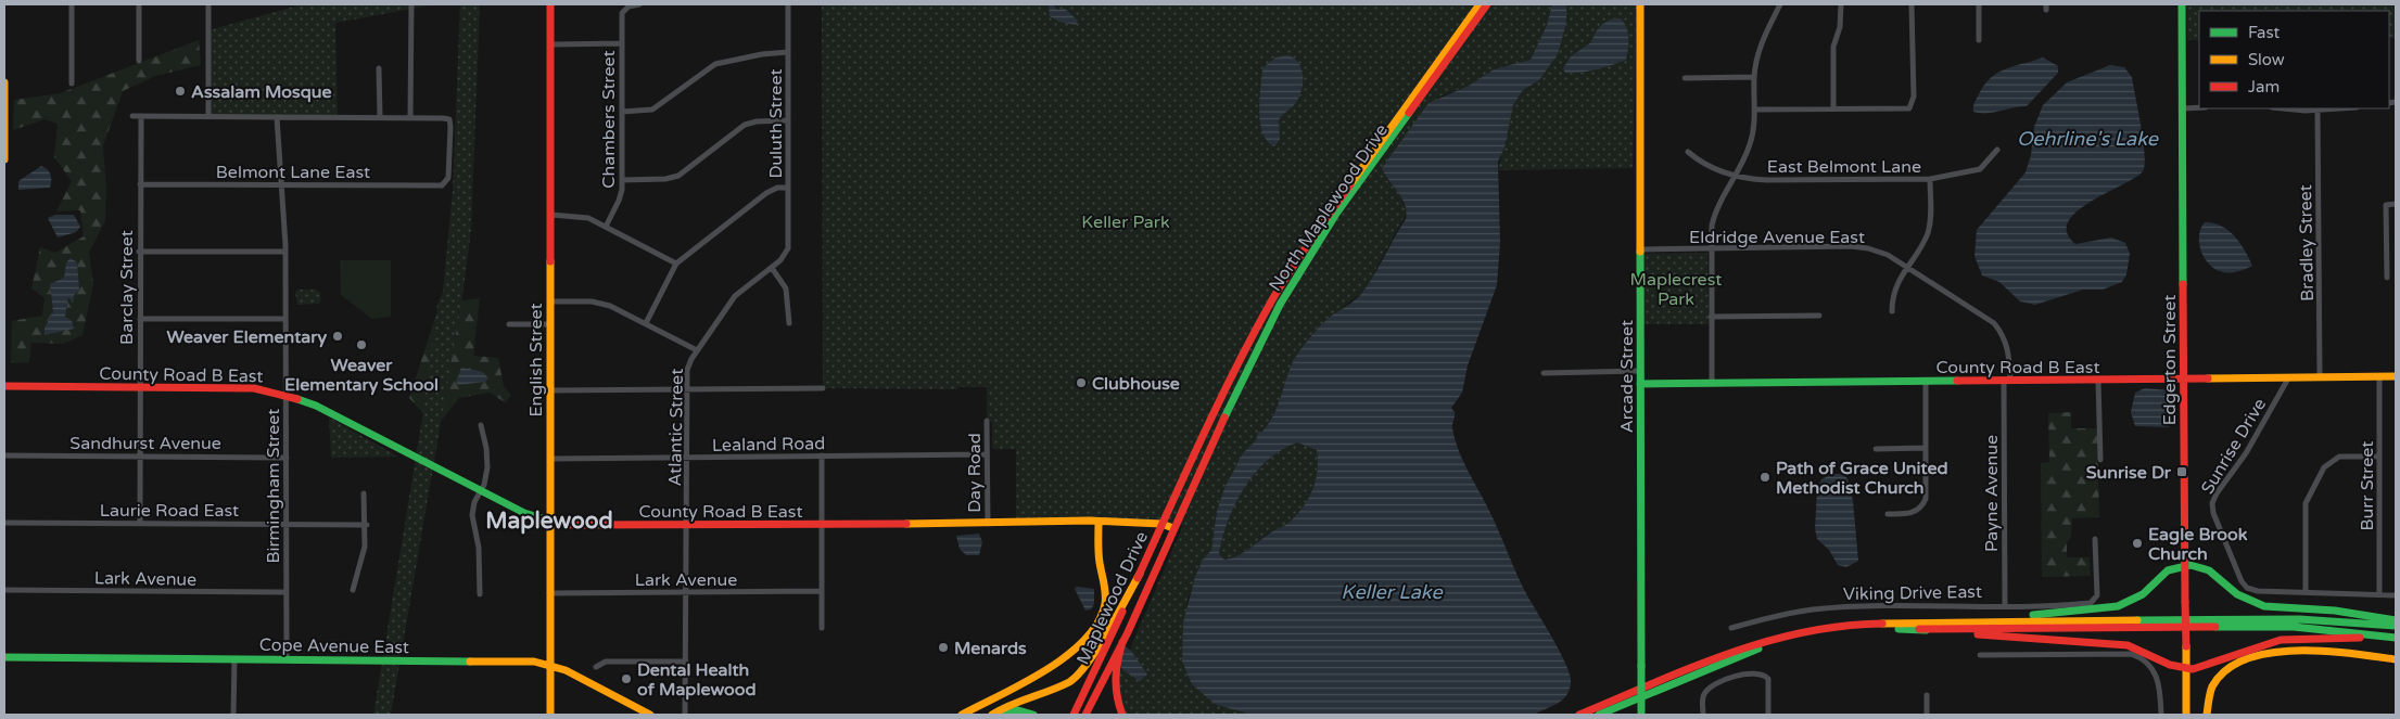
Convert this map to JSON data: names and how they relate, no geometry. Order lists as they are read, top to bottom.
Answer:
{
  "streets": {
    "main road": [
      "North Maplewood Drive",
      "English Street",
      "Edgerton Street",
      "County Road B East",
      "Arcade Street",
      "Maplewood Drive",
      "Cope Avenue East"
    ],
    "street": [
      "Chambers Street",
      "Duluth Street",
      "East Belmont Lane",
      "Belmont Lane East",
      "Eldridge Avenue East",
      "Bradley Street",
      "Barclay Street",
      "Atlantic Street",
      "Sandhurst Avenue",
      "Lealand Road",
      "Sunrise Drive",
      "Day Road",
      "Birmingham Street",
      "Burr Street",
      "Payne Avenue",
      "Laurie Road East",
      "Lark Avenue",
      "Viking Drive East"
    ]
  },
  "crossings": [
    ["Duluth Street", "Atlantic Street"],
    ["Belmont Lane East", "Barclay Street"],
    ["Belmont Lane East", "Birmingham Street"],
    ["North Maplewood Drive", "County Road B East"],
    ["North Maplewood Drive", "Maplewood Drive"],
    ["Eldridge Avenue East", "County Road B East"],
    ["Eldridge Avenue East", "Arcade Street"],
    ["Eldridge Avenue East", "Payne Avenue"],
    ["Bradley Street", "County Road B East"],
    ["Barclay Street", "County Road B East"],
    ["Barclay Street", "Sandhurst Avenue"],
    ["Barclay Street", "Laurie Road East"],
    ["English Street", "County Road B East"],
    ["English Street", "Lealand Road"],
    ["English Street", "Lark Avenue"],
    ["English Street", "Cope Avenue East"],
    ["Edgerton Street", "County Road B East"],
    ["County Road B East", "Arcade Street"],
    ["County Road B East", "Atlantic Street"],
    ["County Road B East", "Sunrise Drive"],
    ["County Road B East", "Day Road"],
    ["County Road B East", "Birmingham Street"],
    ["County Road B East", "Burr Street"],
    ["County Road B East", "Payne Avenue"],
    ["County Road B East", "Maplewood Drive"],
    ["Atlantic Street", "Lealand Road"],
    ["Atlantic Street", "Lark Avenue"],
    ["Sandhurst Avenue", "Birmingham Street"],
    ["Lealand Road", "Day Road"],
    ["Birmingham Street", "Laurie Road East"],
    ["Birmingham Street", "Lark Avenue"],
    ["Birmingham Street", "Cope Avenue East"],
    ["Payne Avenue", "Viking Drive East"]
  ],
  "districts": ["Maplewood"],
  "water": ["Oehrline's Lake", "Keller Lake"],
  "parks": ["Keller Park", "Maplecrest Park"],
  "places": {
    "other": [
      "Assalam Mosque",
      "Weaver Elementary",
      "Weaver Elementary School",
      "Clubhouse",
      "Path of Grace United Methodist Church",
      "Eagle Brook Church",
      "Menards",
      "Dental Health of Maplewood"
    ],
    "transit": ["Sunrise Dr"]
  },
  "legend": ["Fast", "Slow", "Jam"]
}
